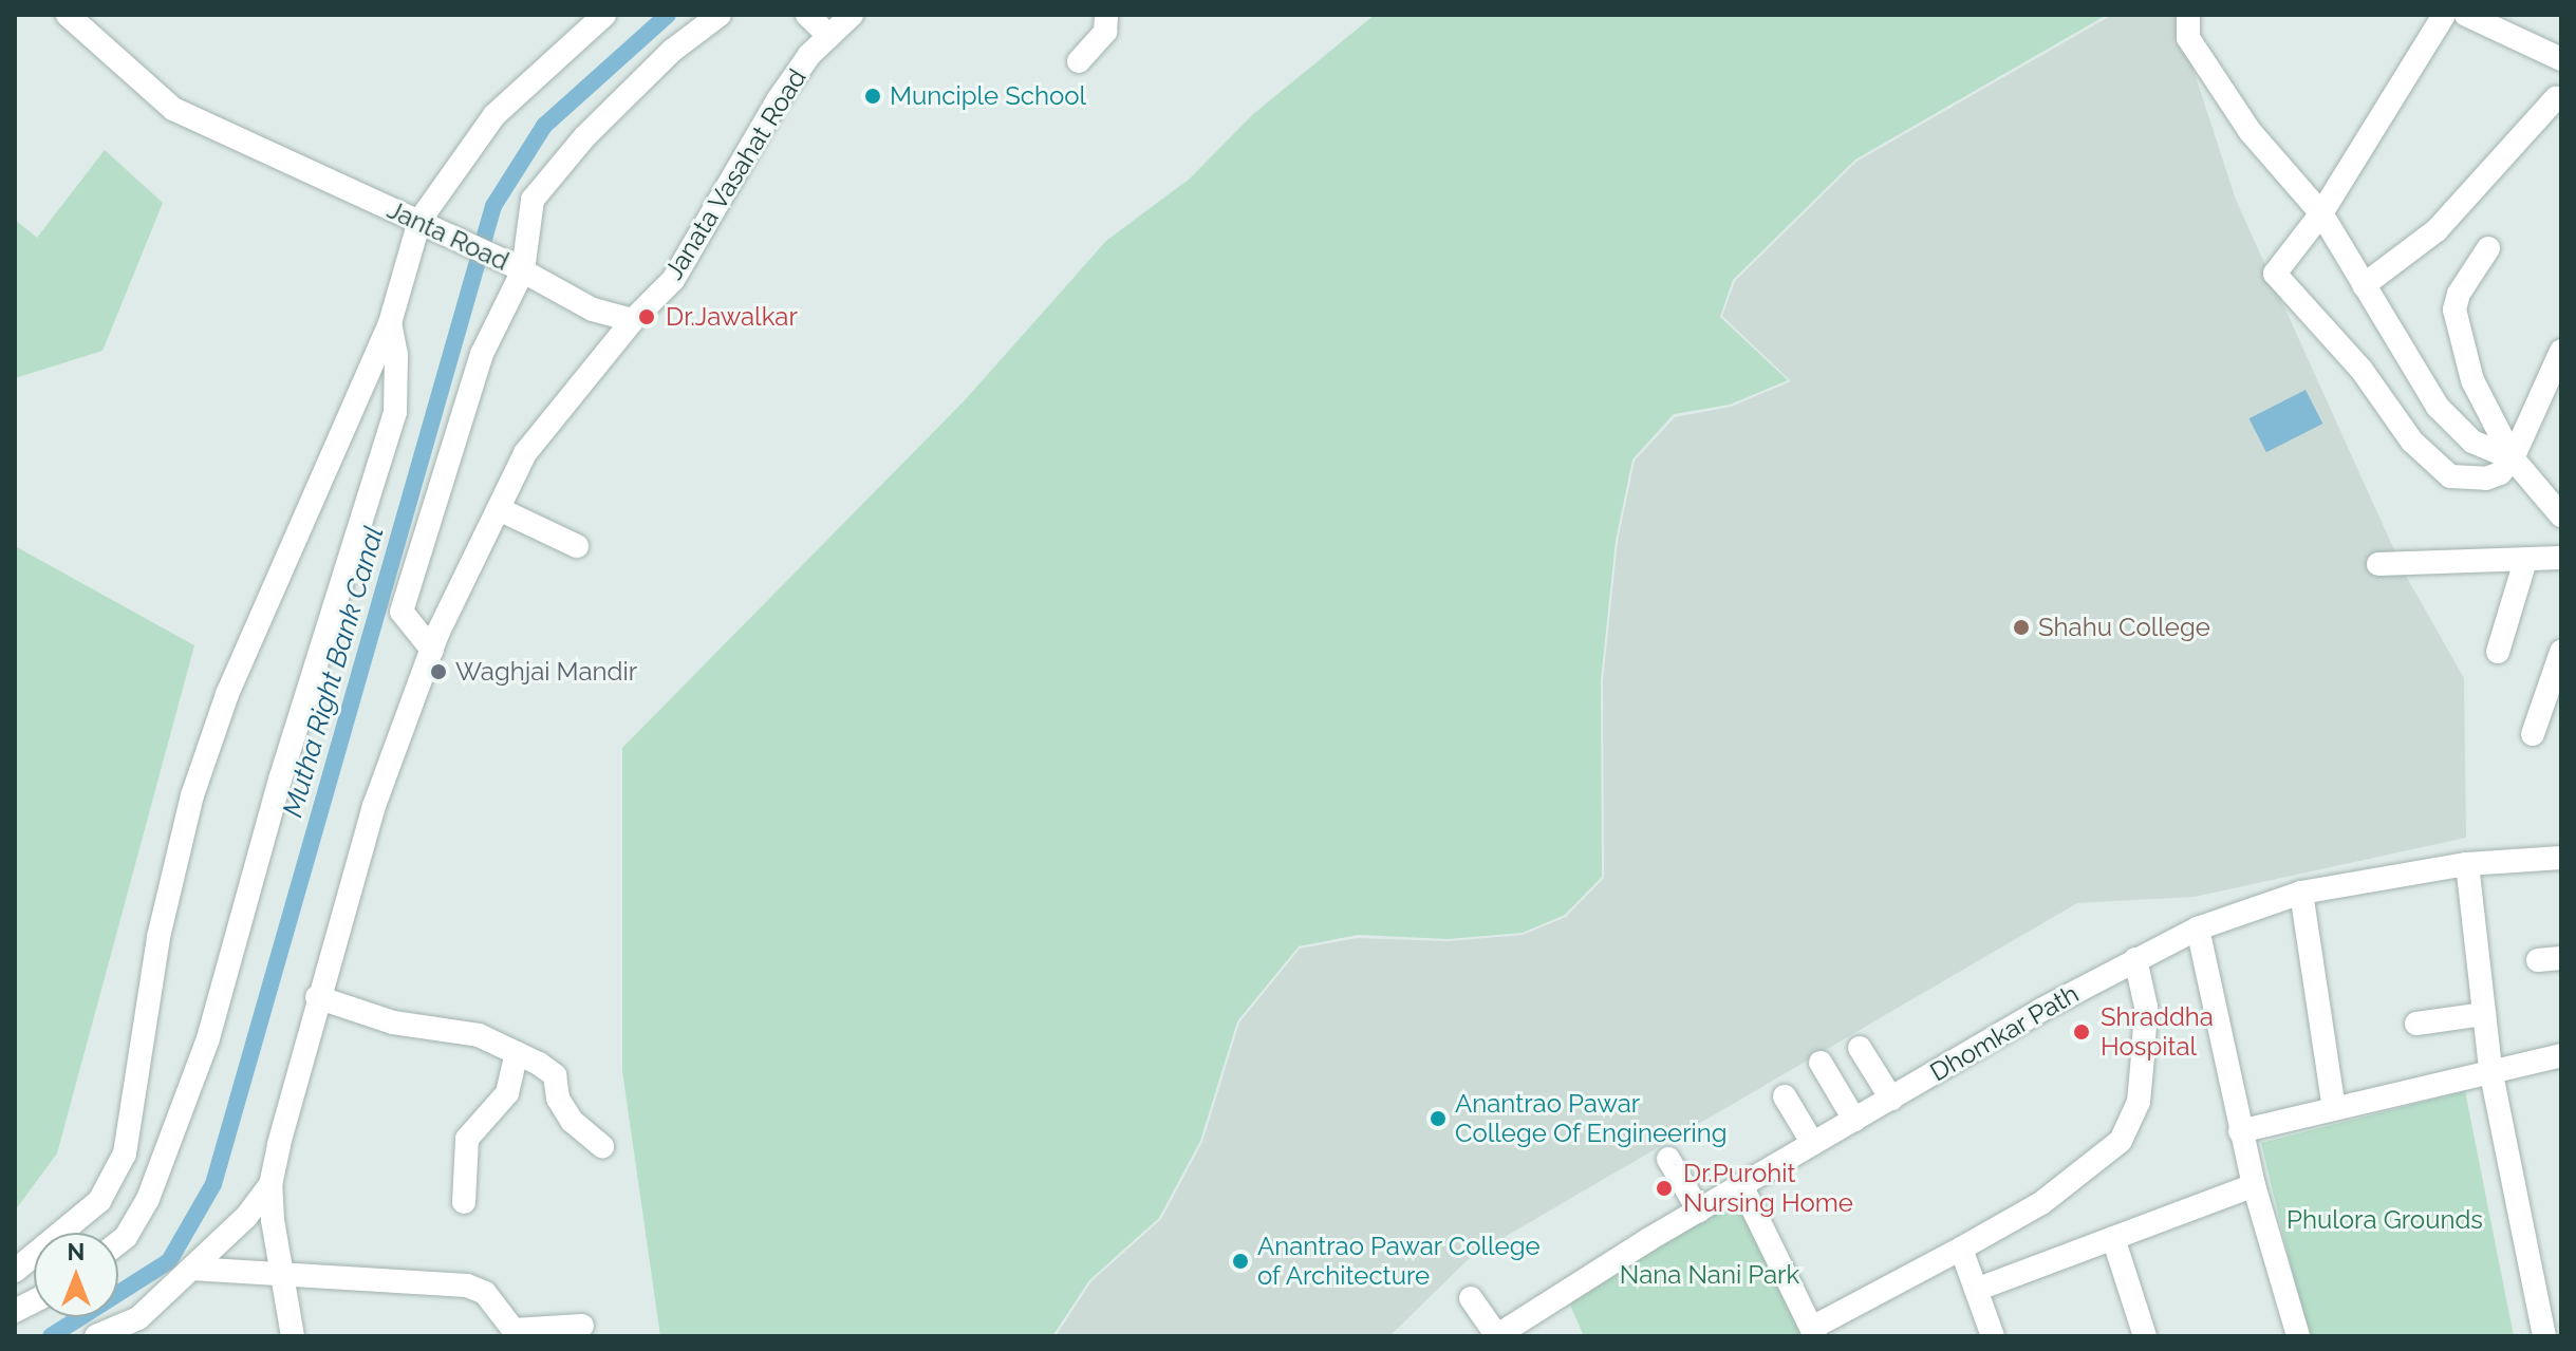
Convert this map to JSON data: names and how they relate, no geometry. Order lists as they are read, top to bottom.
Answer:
{
  "streets": {
    "street": ["Janata Vasahat Road", "Janta Road", "Dhomkar Path"]
  },
  "crossings": [
    ["Janata Vasahat Road", "Janta Road"]
  ],
  "water": ["Mutha Right Bank Canal"],
  "parks": ["Phulora Grounds", "Nana Nani Park"],
  "places": [
    "Munciple School",
    "Dr.Jawalkar",
    "Shahu College",
    "Waghjai Mandir",
    "Shraddha Hospital",
    "Anantrao Pawar College Of Engineering",
    "Dr.Purohit Nursing Home",
    "Anantrao Pawar College of Architecture"
  ],
  "north": "top"
}
